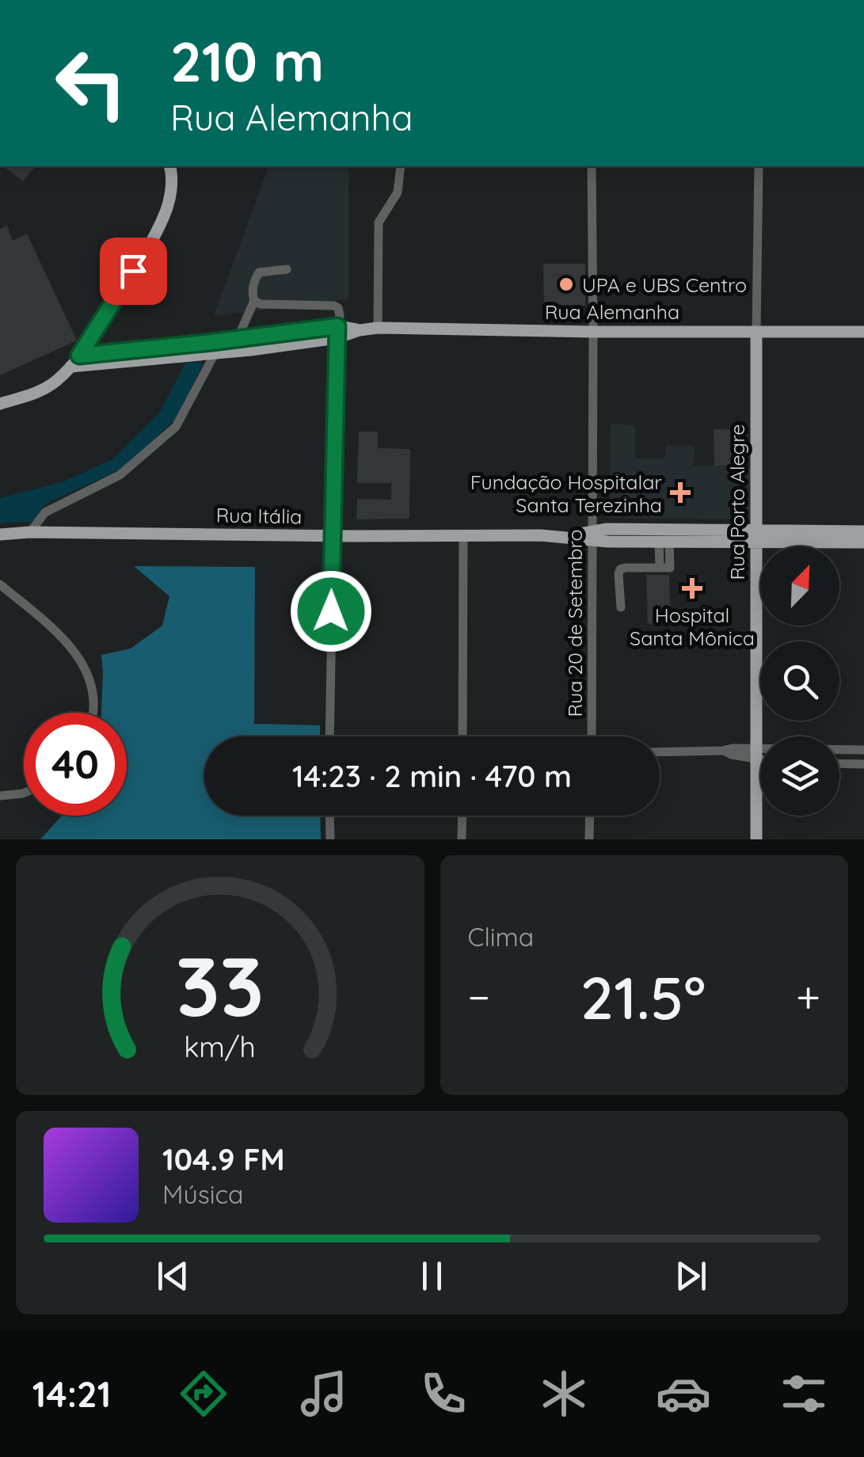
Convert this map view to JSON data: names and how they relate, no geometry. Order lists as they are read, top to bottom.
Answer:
{
  "streets": {
    "main road": ["Rua Alemanha", "Rua Porto Alegre", "Rua Itália"],
    "street": ["Rua 20 de Setembro"]
  },
  "crossings": [
    ["Rua Alemanha", "Rua Porto Alegre"],
    ["Rua Alemanha", "Rua 20 de Setembro"],
    ["Rua Porto Alegre", "Rua Itália"],
    ["Rua Itália", "Rua 20 de Setembro"]
  ],
  "places": {
    "other": ["UPA e UBS Centro"],
    "health": ["Fundação Hospitalar Santa Terezinha", "Hospital Santa Mônica"]
  },
  "north": "top right",
  "page": {
    "turn": ["210 m", "Rua Alemanha"],
    "limit": "40",
    "trip": "14:23 · 2 min · 470 m",
    "tile": "Clima",
    "heat": ["−", "21.5°", "+"],
    "song": ["104.9 FM", "Música"],
    "tabs": "14:21",
    "gauge": ["33", "km/h"]
  }
}
